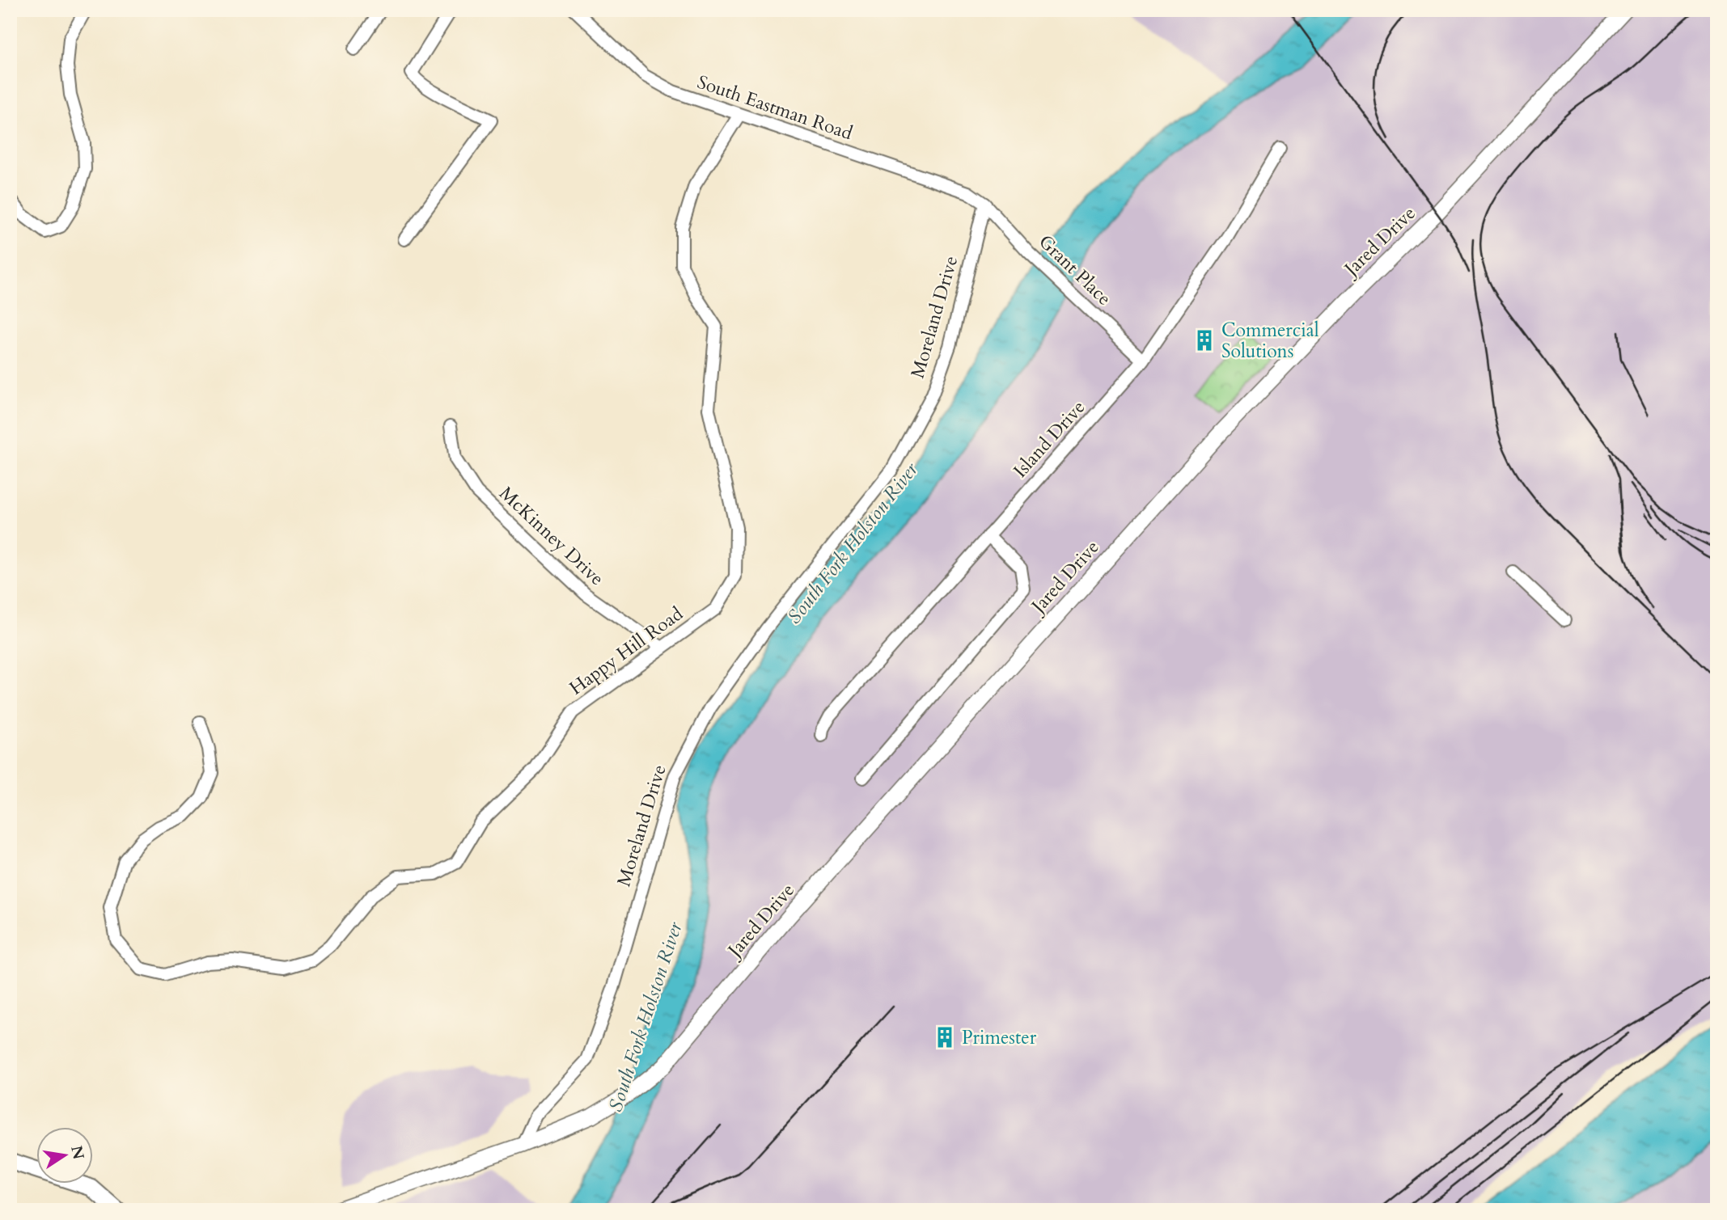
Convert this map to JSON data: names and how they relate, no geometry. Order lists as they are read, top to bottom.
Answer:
{
  "streets": {
    "main road": ["Jared Drive"],
    "street": [
      "South Eastman Road",
      "Grant Place",
      "Moreland Drive",
      "Island Drive",
      "McKinney Drive",
      "Happy Hill Road"
    ]
  },
  "crossings": [
    ["South Eastman Road", "Grant Place"],
    ["South Eastman Road", "Moreland Drive"],
    ["South Eastman Road", "Happy Hill Road"],
    ["Jared Drive", "Moreland Drive"],
    ["Grant Place", "Moreland Drive"],
    ["Grant Place", "Island Drive"],
    ["McKinney Drive", "Happy Hill Road"]
  ],
  "water": ["South Fork Holston River"],
  "places": {
    "building": ["Commercial Solutions", "Primester"]
  },
  "north": "right"
}
